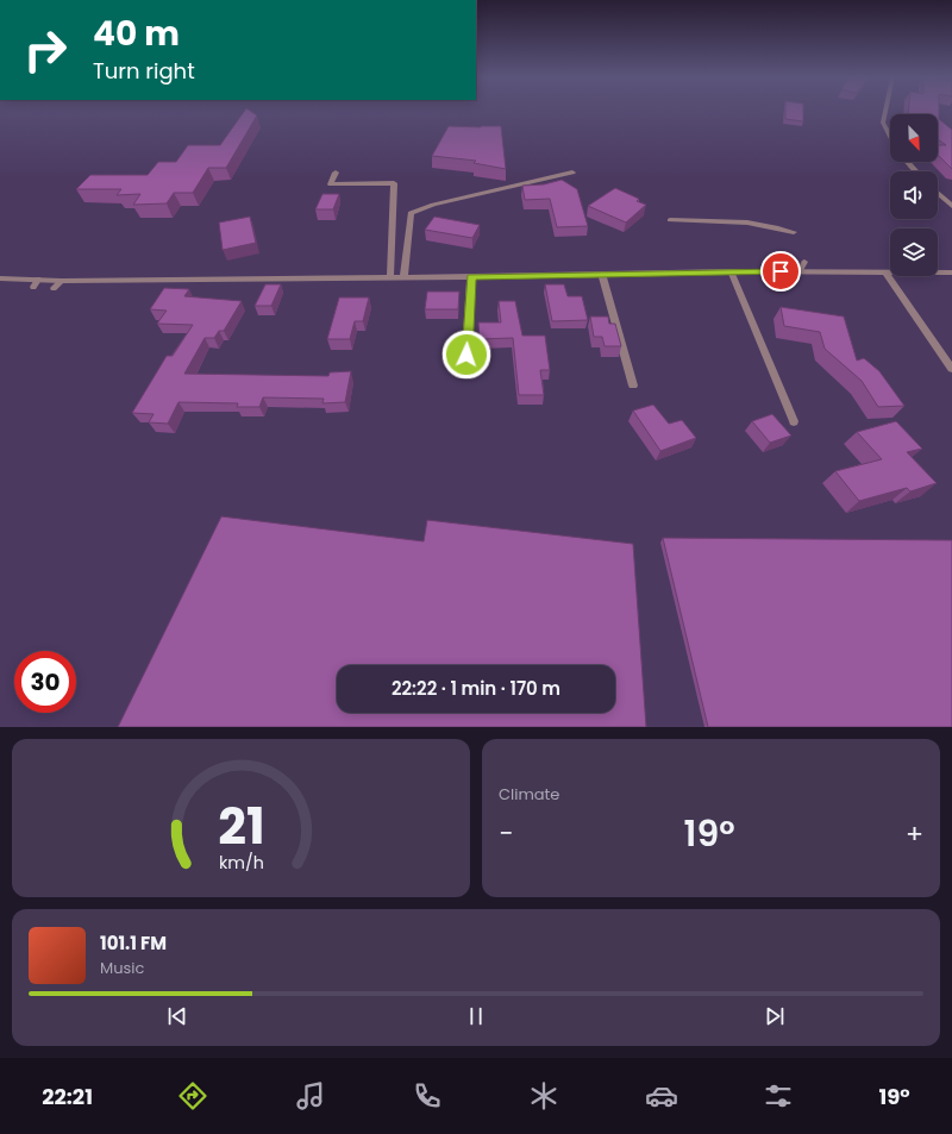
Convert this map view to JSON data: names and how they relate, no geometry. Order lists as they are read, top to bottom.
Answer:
{
  "north": "bottom right",
  "page": {
    "turn": ["40 m", "Turn right"],
    "limit": "30",
    "trip": "22:22 · 1 min · 170 m",
    "tile": "Climate",
    "heat": ["−", "19°", "+"],
    "song": ["101.1 FM", "Music"],
    "tabs": ["22:21", "19°"],
    "gauge": ["21", "km/h"]
  }
}
